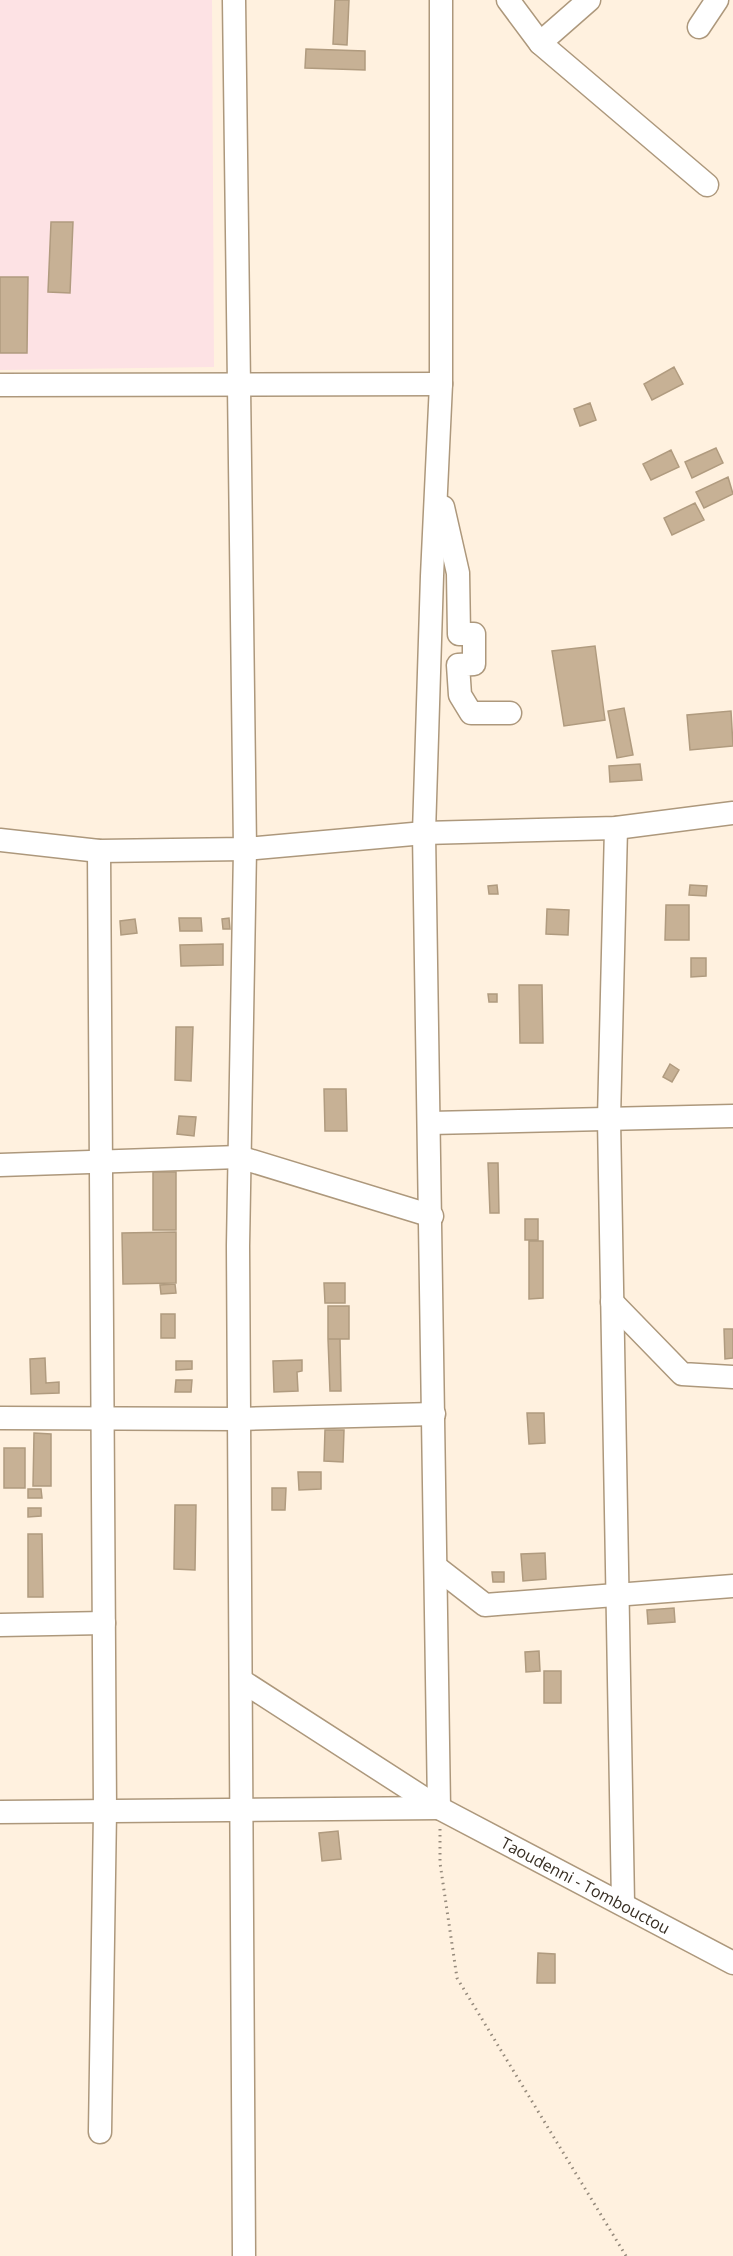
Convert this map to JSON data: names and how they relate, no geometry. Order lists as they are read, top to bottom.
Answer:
{
  "streets": {
    "street": ["Taoudenni - Tombouctou"]
  }
}
